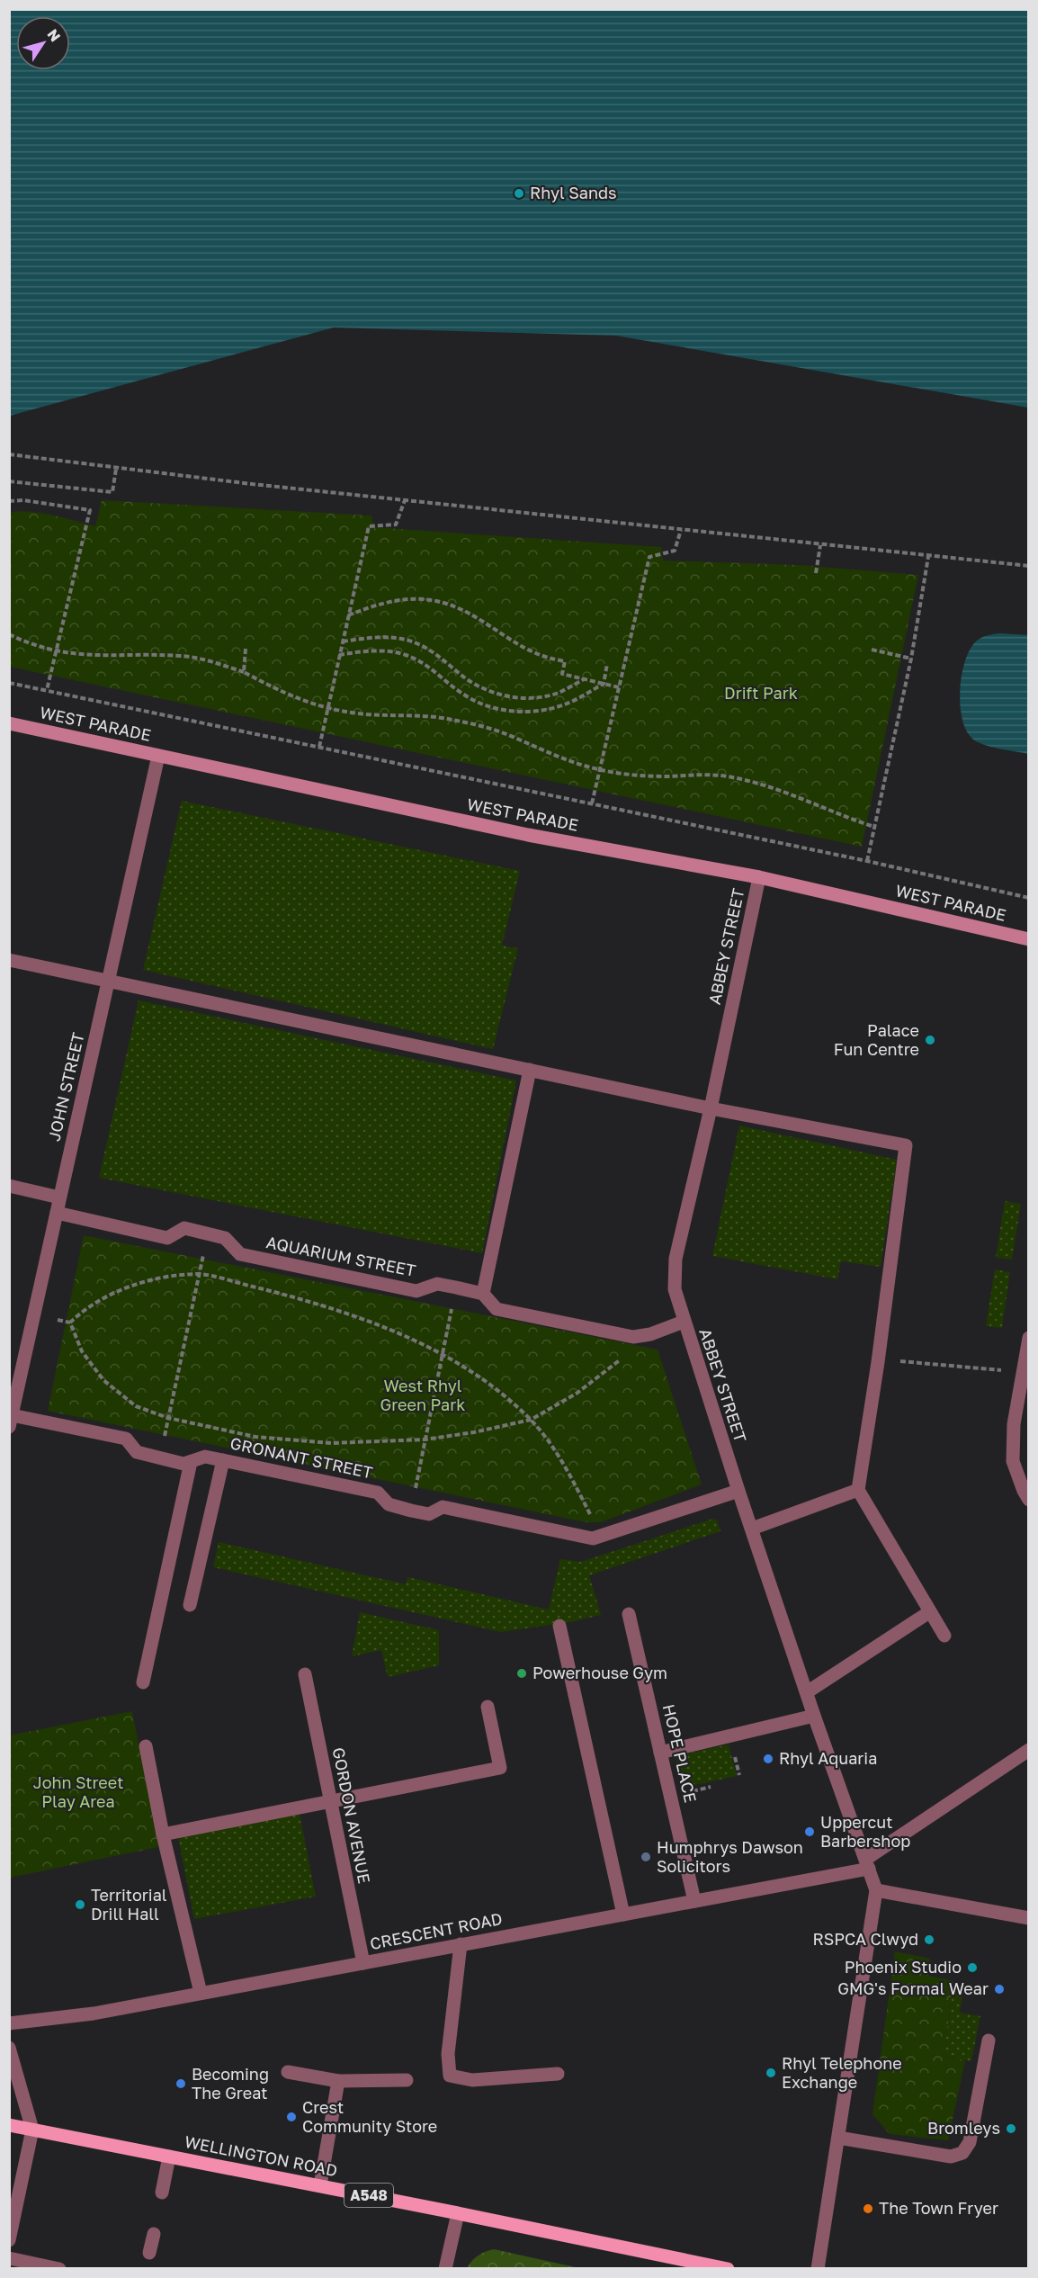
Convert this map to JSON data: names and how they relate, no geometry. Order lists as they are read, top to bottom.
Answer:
{
  "streets": {
    "main road": ["WEST PARADE", "WELLINGTON ROAD", "A548"],
    "street": [
      "ABBEY STREET",
      "JOHN STREET",
      "AQUARIUM STREET",
      "GRONANT STREET",
      "HOPE PLACE",
      "GORDON AVENUE",
      "CRESCENT ROAD"
    ]
  },
  "crossings": [
    ["WEST PARADE", "ABBEY STREET"],
    ["WEST PARADE", "JOHN STREET"],
    ["ABBEY STREET", "AQUARIUM STREET"],
    ["ABBEY STREET", "GRONANT STREET"],
    ["ABBEY STREET", "CRESCENT ROAD"],
    ["JOHN STREET", "AQUARIUM STREET"],
    ["JOHN STREET", "GRONANT STREET"],
    ["HOPE PLACE", "CRESCENT ROAD"],
    ["GORDON AVENUE", "CRESCENT ROAD"]
  ],
  "parks": ["Drift Park", "West Rhyl Green Park", "John Street Play Area"],
  "places": [
    "Rhyl Sands",
    "Palace Fun Centre",
    "Powerhouse Gym",
    "Rhyl Aquaria",
    "Uppercut Barbershop",
    "Humphrys Dawson Solicitors",
    "Territorial Drill Hall",
    "RSPCA Clwyd",
    "Phoenix Studio",
    "GMG's Formal Wear",
    "Rhyl Telephone Exchange",
    "Becoming The Great",
    "Crest Community Store",
    "Bromleys",
    "The Town Fryer"
  ],
  "north": "top right"
}
